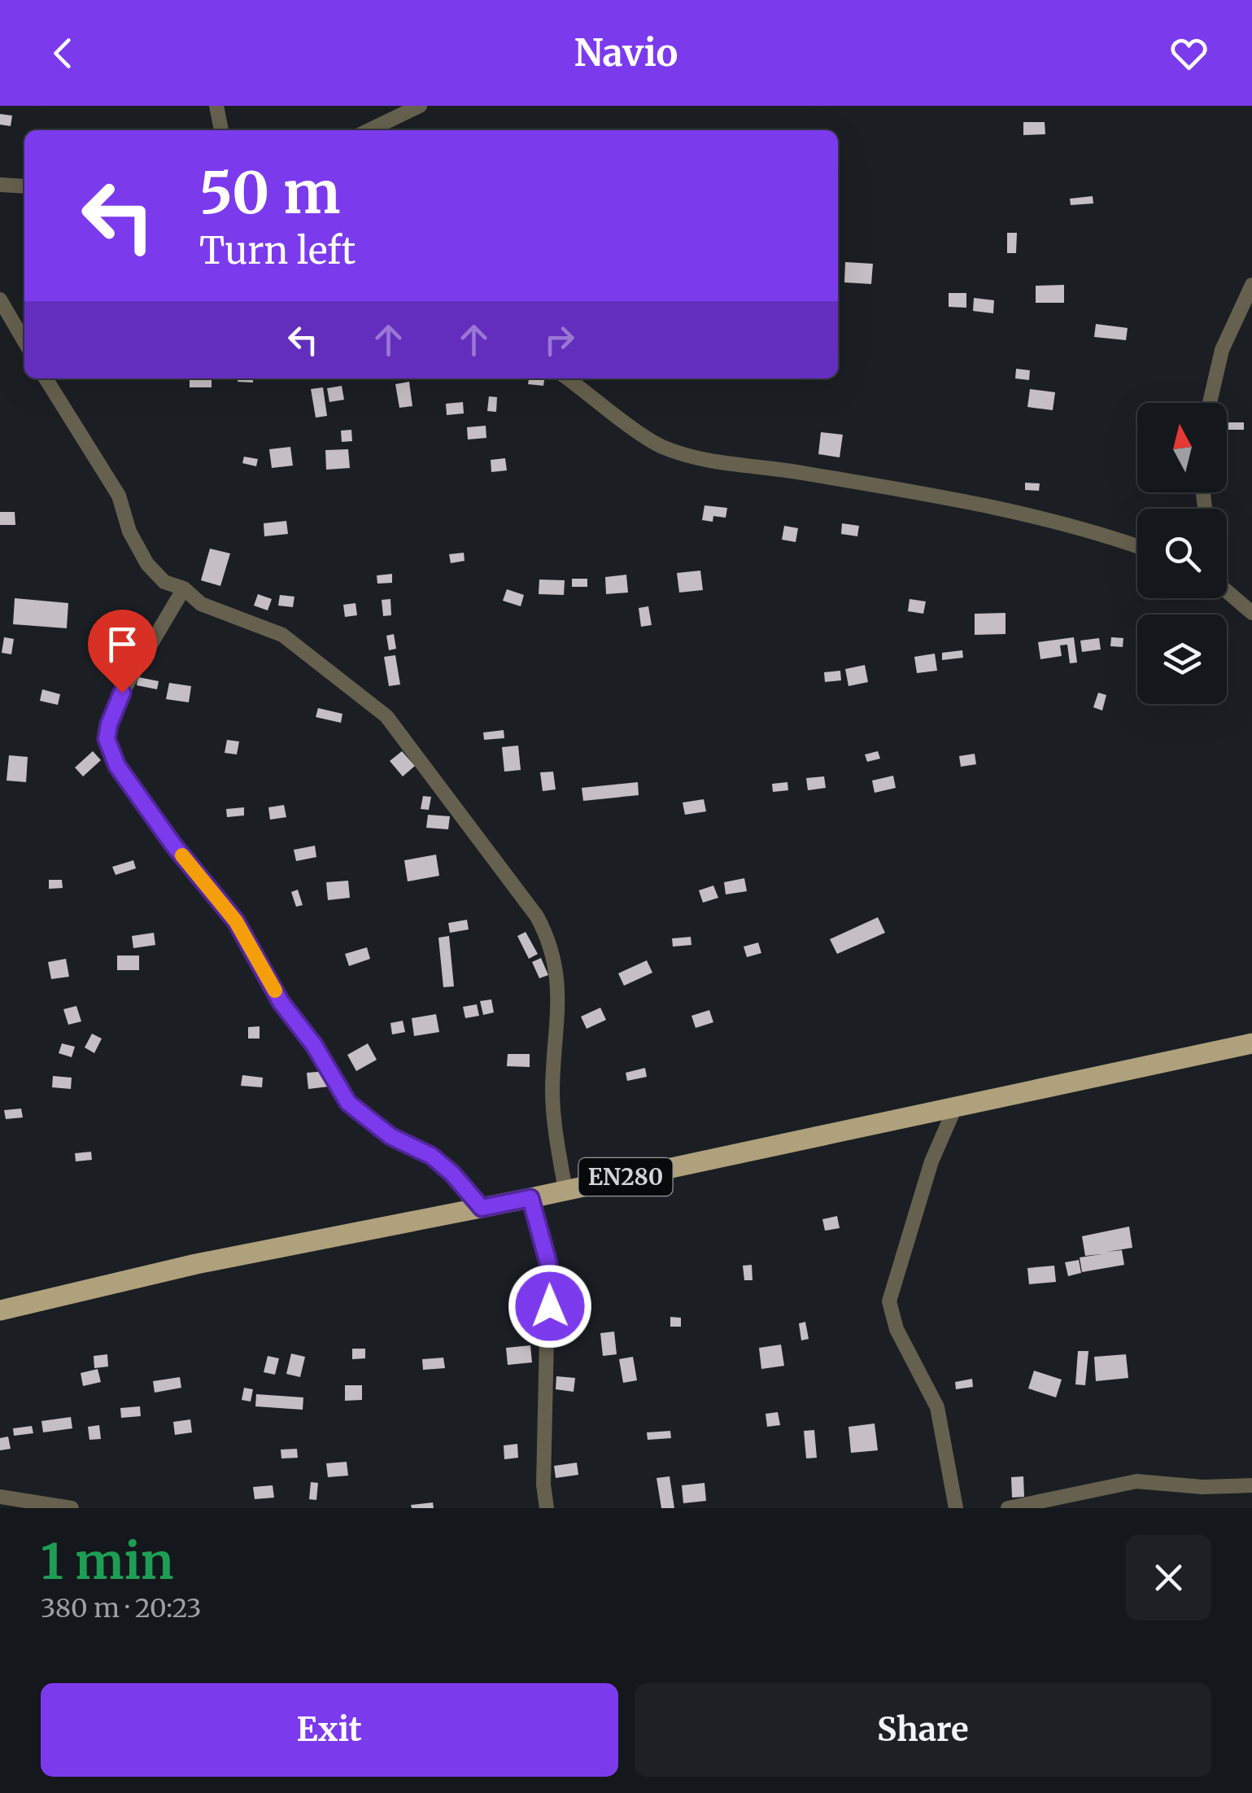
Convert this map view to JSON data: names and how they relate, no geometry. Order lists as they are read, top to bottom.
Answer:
{
  "streets": {
    "main road": ["EN280"]
  },
  "north": "top",
  "page": {
    "header": "Navio",
    "turn": ["50 m", "Turn left"],
    "heading": ["1 min", "380 m · 20:23"],
    "buttons": ["Exit", "Share"]
  }
}
